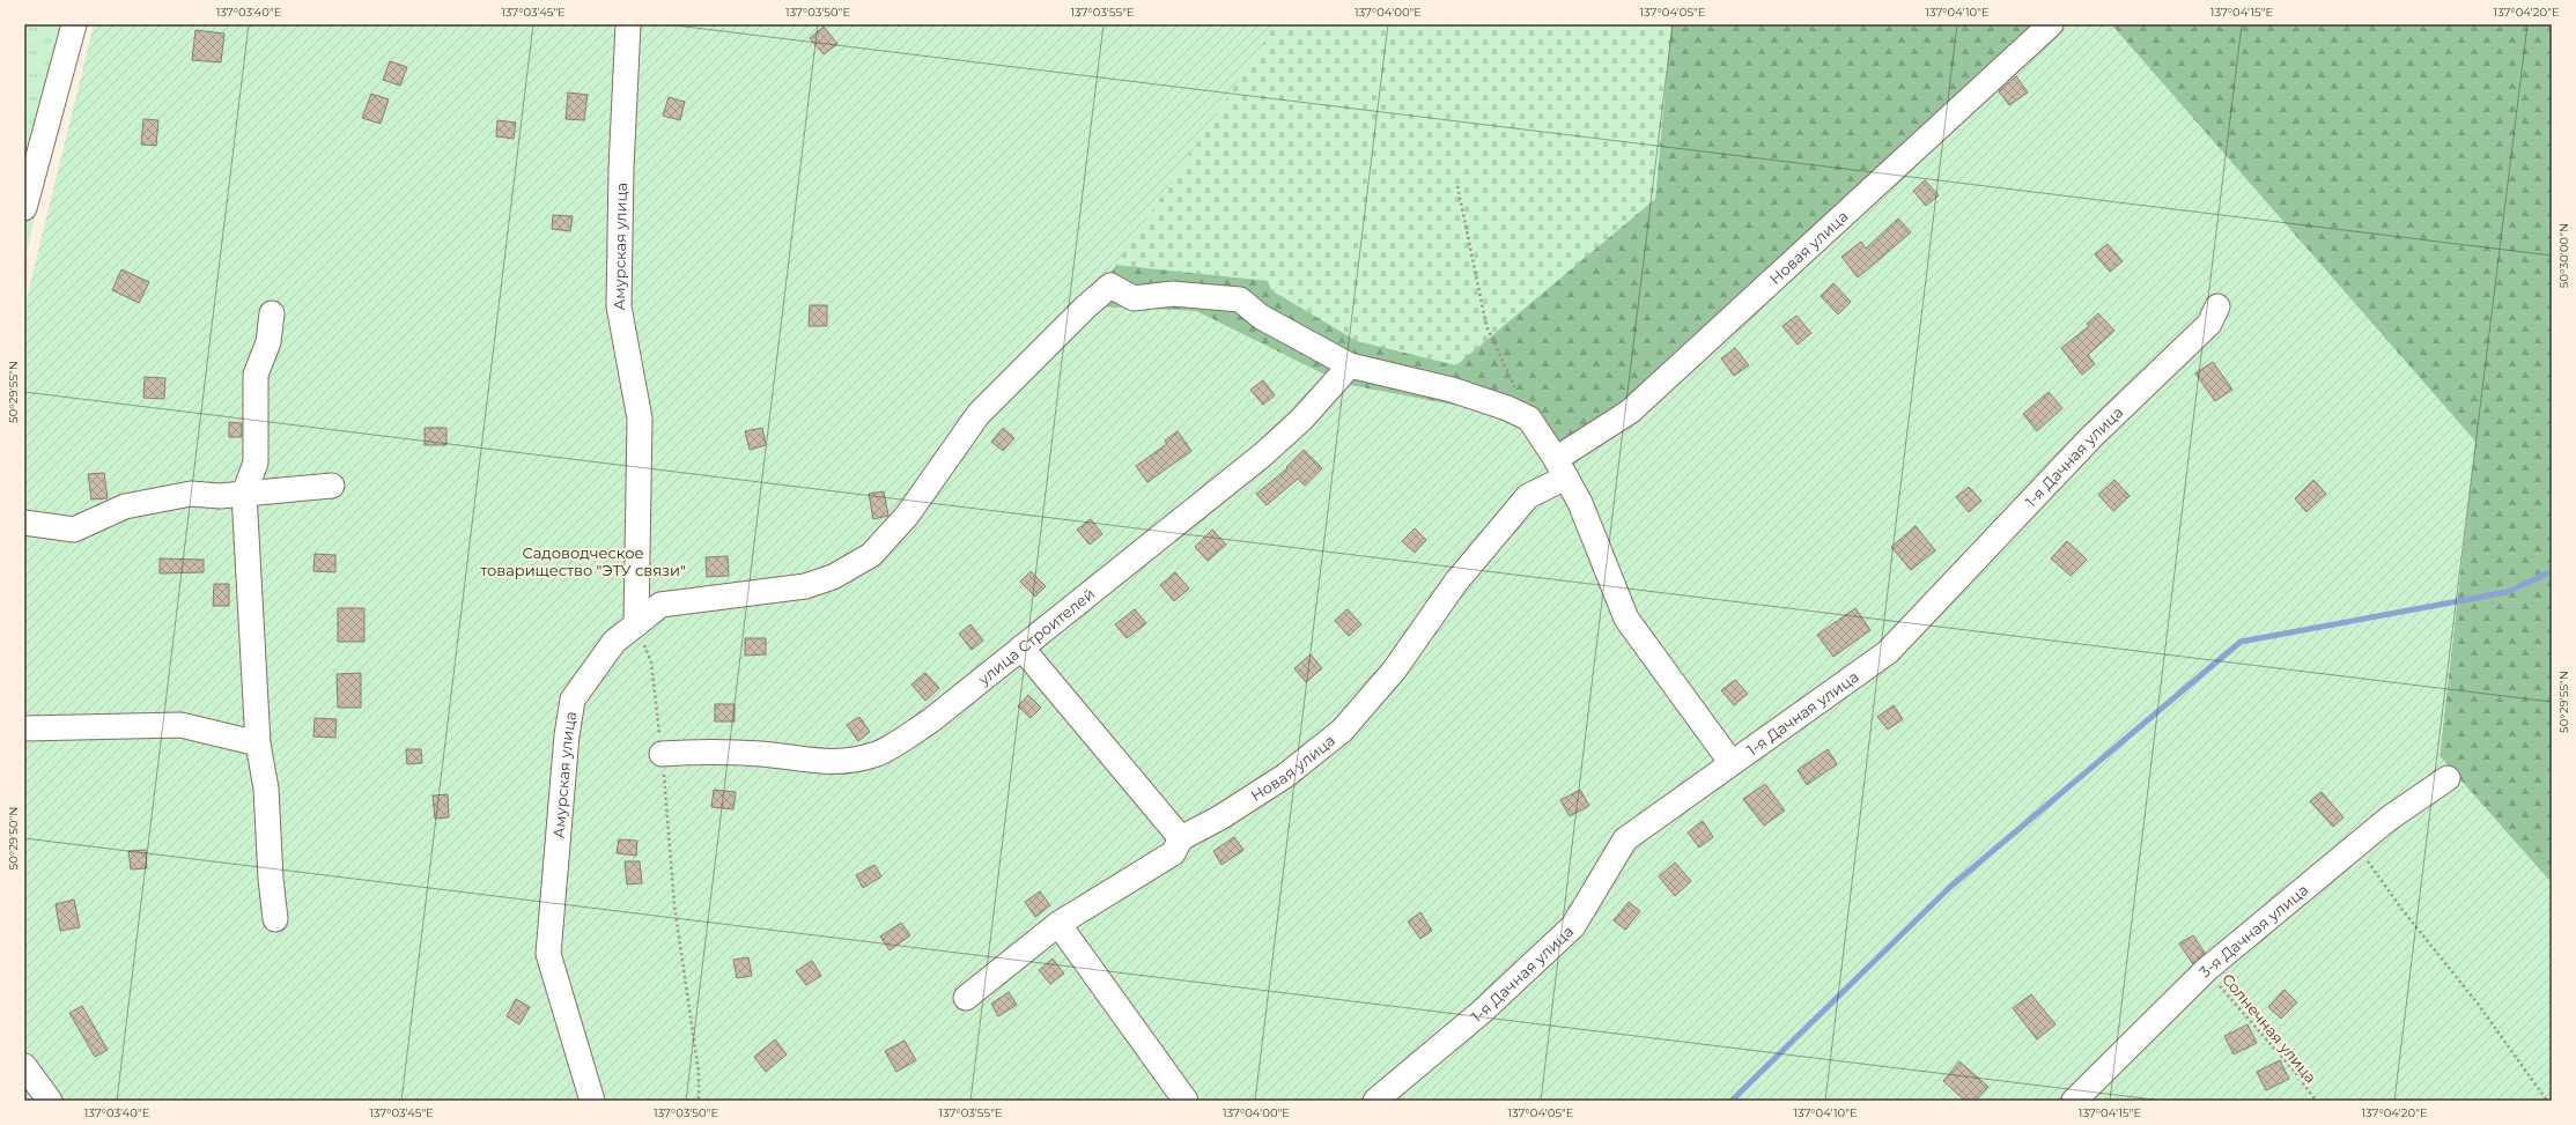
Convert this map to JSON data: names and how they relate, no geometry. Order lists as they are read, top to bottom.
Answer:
{
  "streets": {
    "street": [
      "Амурская улица",
      "Новая улица",
      "1-я Дачная улица",
      "улица Строителей",
      "3-я Дачная улица"
    ],
    "path": ["Солнечная улица"]
  },
  "crossings": [
    ["3-я Дачная улица", "Солнечная улица"]
  ],
  "parks": ["Садоводческое товарищество \"ЭТУ связи\""],
  "coordinates": [
    "137°03'40\"E",
    "137°03'45\"E",
    "137°03'50\"E",
    "137°03'55\"E",
    "137°04'00\"E",
    "137°04'05\"E",
    "137°04'10\"E",
    "137°04'15\"E",
    "137°04'20\"E",
    "50°30'00\"N",
    "50°29'55\"N",
    "50°29'50\"N"
  ]
}
